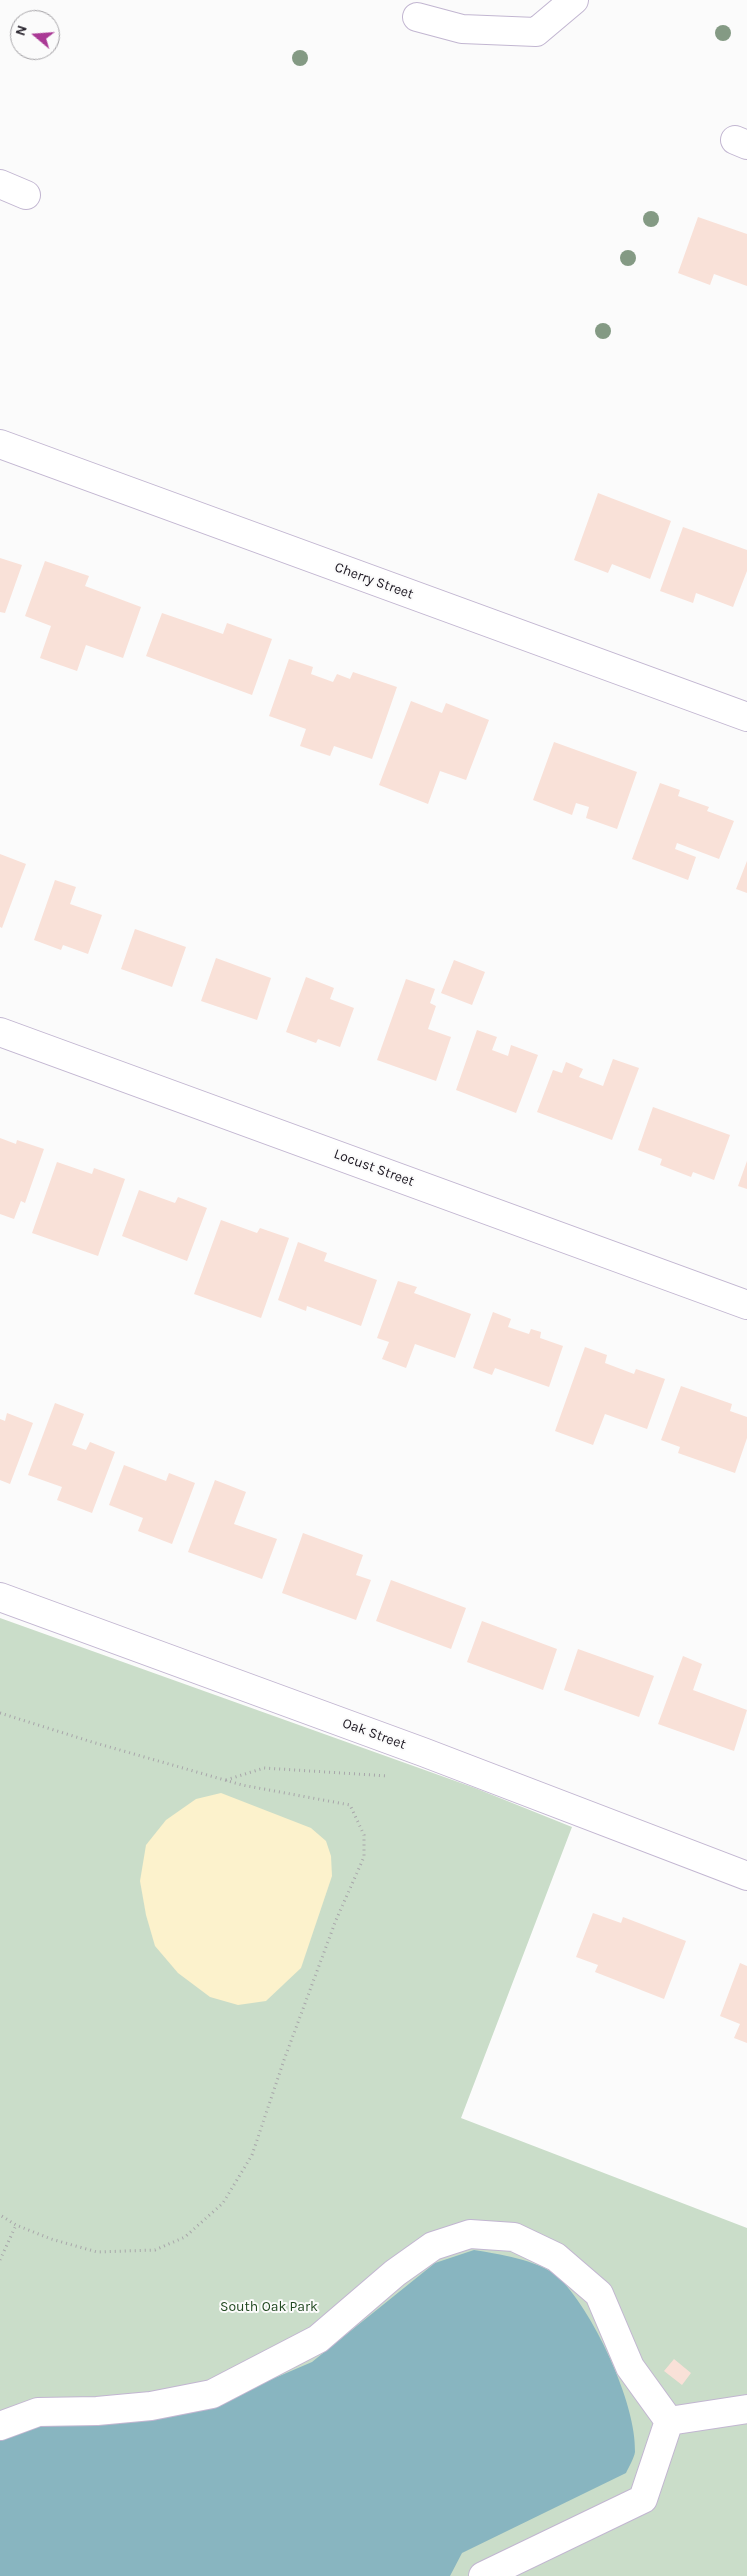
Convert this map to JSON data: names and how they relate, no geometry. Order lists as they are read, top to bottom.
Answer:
{
  "streets": {
    "street": ["Cherry Street", "Locust Street", "Oak Street"]
  },
  "parks": ["South Oak Park"],
  "north": "left"
}
